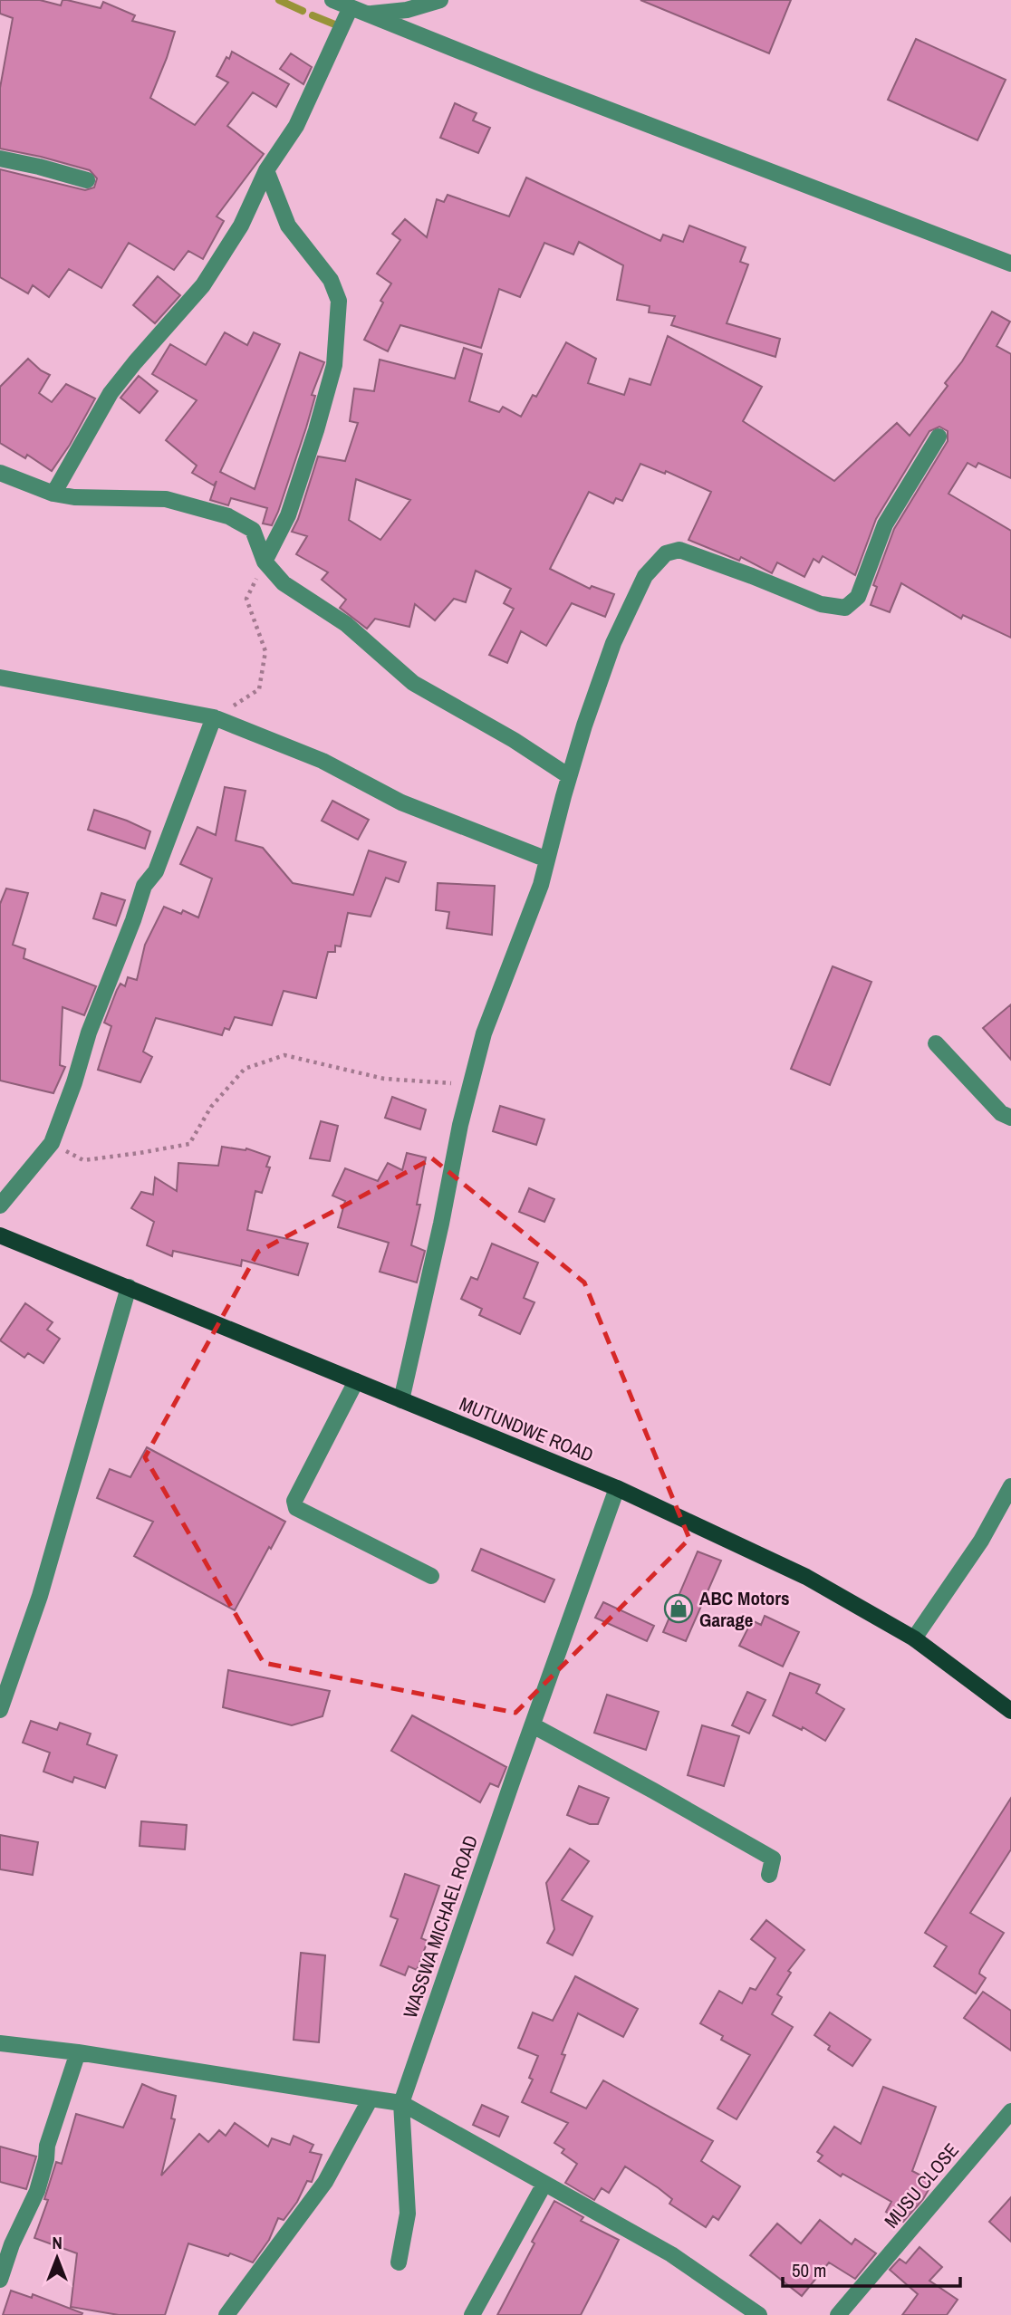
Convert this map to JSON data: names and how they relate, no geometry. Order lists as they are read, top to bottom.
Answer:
{
  "streets": {
    "main road": ["MUTUNDWE ROAD"],
    "street": ["WASSWA MICHAEL ROAD", "MUSU CLOSE"]
  },
  "crossings": [
    ["MUTUNDWE ROAD", "WASSWA MICHAEL ROAD"]
  ],
  "places": {
    "shop": ["ABC Motors Garage"]
  },
  "scale_bar": "50 m",
  "north": "top"
}
